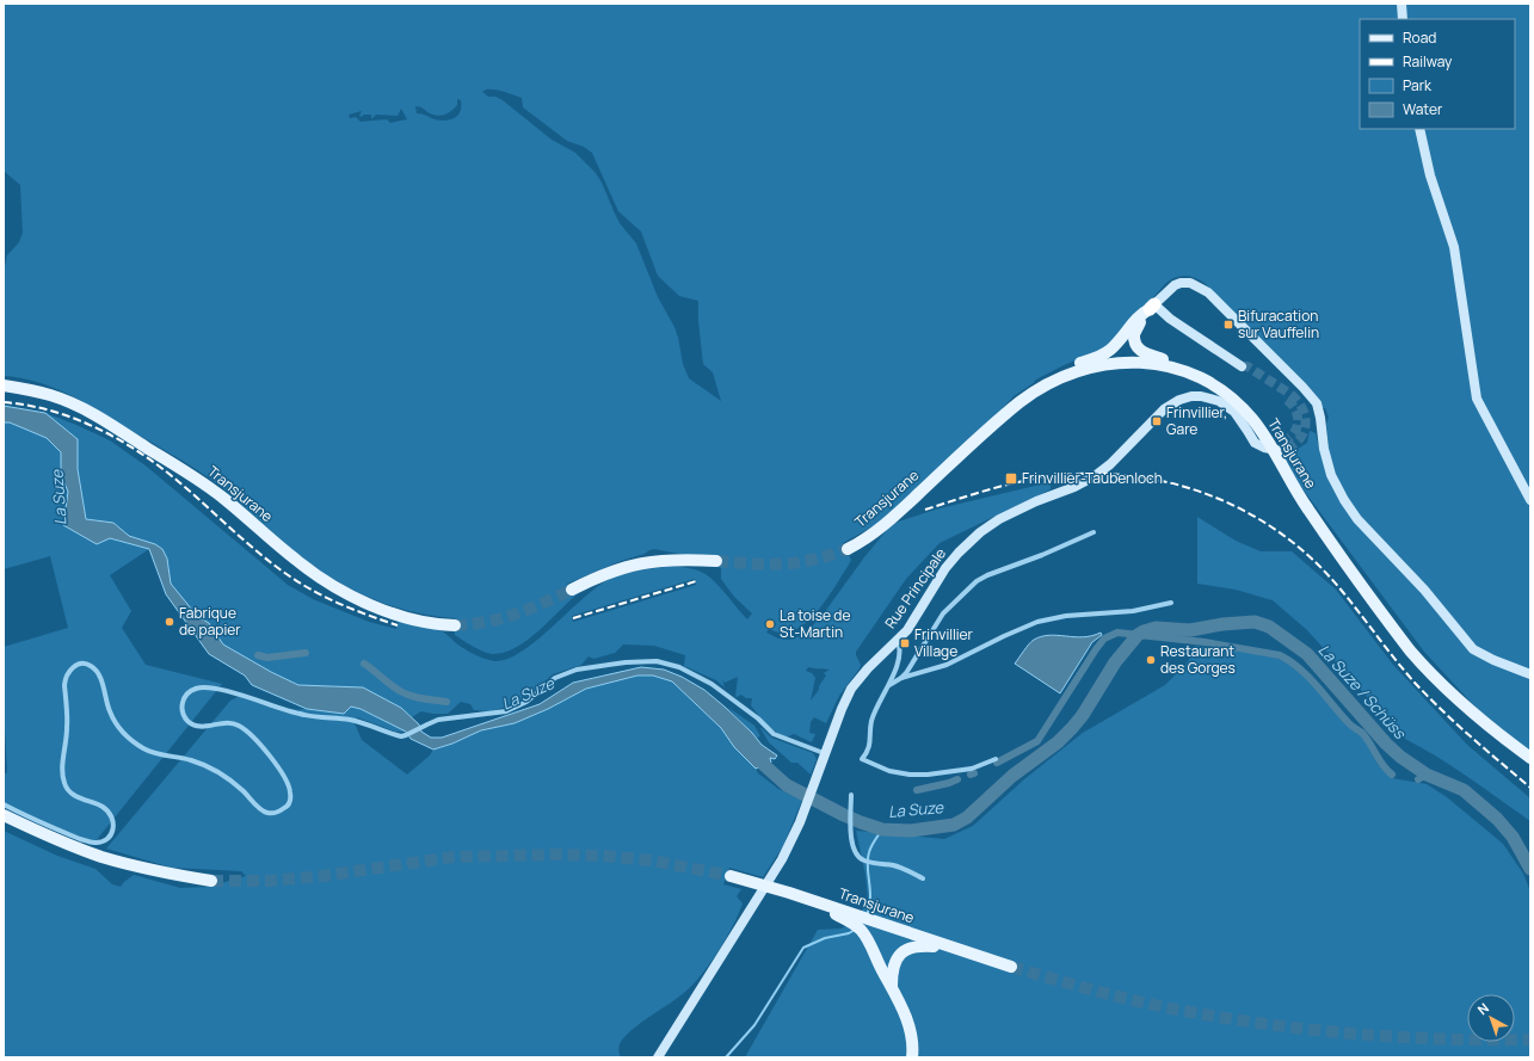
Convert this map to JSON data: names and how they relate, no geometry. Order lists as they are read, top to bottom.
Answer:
{
  "streets": {
    "main road": ["Transjurane", "Rue Principale"]
  },
  "crossings": [
    ["Transjurane", "Rue Principale"]
  ],
  "water": ["La Suze", "La Suze / Schüss"],
  "places": {
    "transit": [
      "Bifuracation sur Vauffelin",
      "Frinvillier, Gare",
      "Frinvillier-Taubenloch",
      "Frinvillier Village"
    ],
    "other": ["Fabrique de papier", "La toise de St-Martin", "Restaurant des Gorges"]
  },
  "legend": [
    "Road",
    "Railway",
    "Park",
    "Water"
  ],
  "north": "top left"
}
